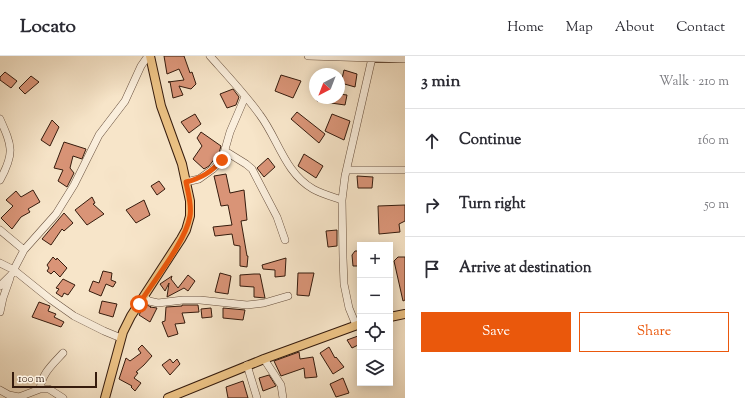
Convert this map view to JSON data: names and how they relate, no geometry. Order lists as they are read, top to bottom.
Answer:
{
  "scale_bar": "100 m",
  "north": "bottom left",
  "page": {
    "header": "Locato",
    "nav": [
      "Home",
      "Map",
      "About",
      "Contact"
    ],
    "heading": ["3 min", "Walk · 210 m"],
    "list": [
      ["Continue", "160 m"],
      ["Turn right", "50 m"],
      "Arrive at destination"
    ],
    "map_buttons": ["+", "−"],
    "buttons": ["Save", "Share"],
    "scale": "100 m"
  }
}
